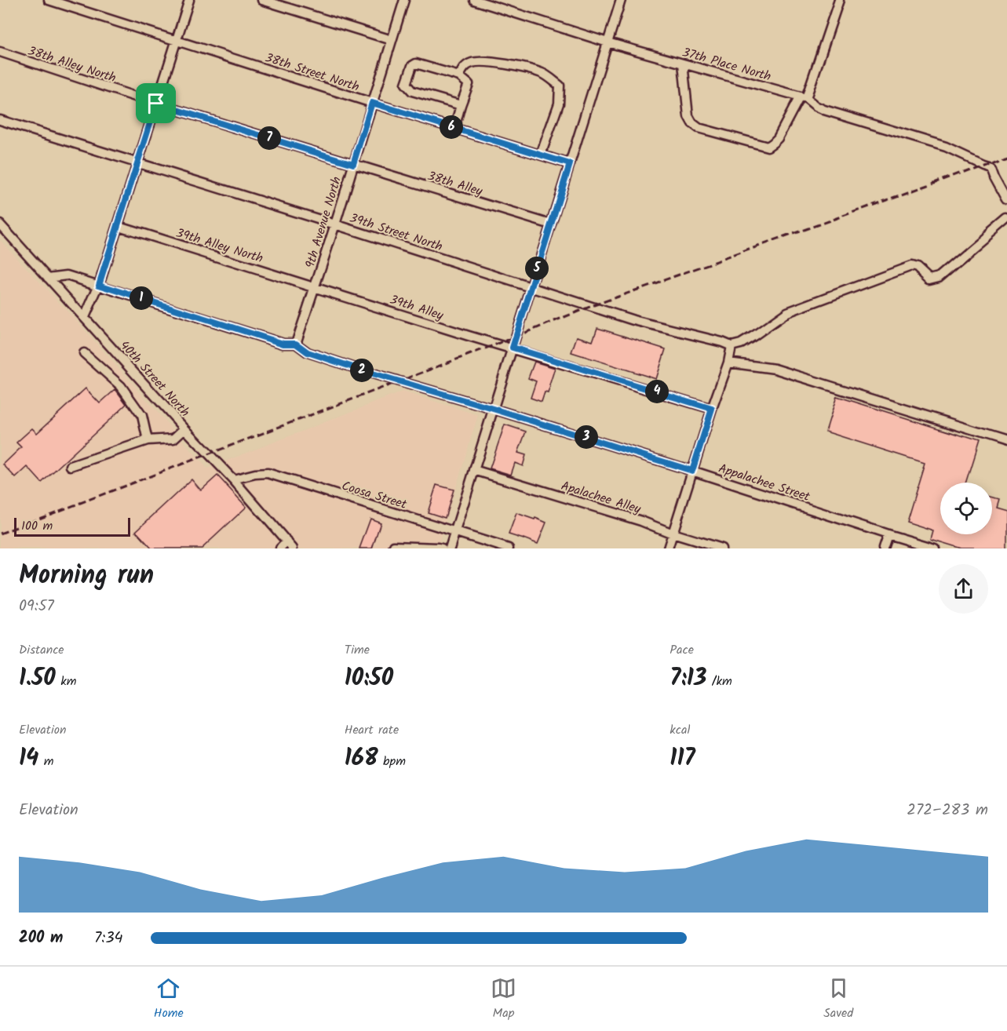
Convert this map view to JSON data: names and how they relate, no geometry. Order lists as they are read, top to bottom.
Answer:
{
  "streets": {
    "street": [
      "38th Alley North",
      "37th Place North",
      "38th Street North",
      "38th Alley",
      "9th Avenue North",
      "39th Street North",
      "39th Alley North",
      "39th Alley",
      "40th Street North",
      "Appalachee Street",
      "Coosa Street",
      "Apalachee Alley"
    ]
  },
  "crossings": [
    ["38th Alley North", "38th Alley"],
    ["38th Alley North", "9th Avenue North"],
    ["38th Street North", "9th Avenue North"],
    ["38th Alley", "9th Avenue North"],
    ["9th Avenue North", "39th Street North"],
    ["9th Avenue North", "39th Alley North"],
    ["9th Avenue North", "39th Alley"],
    ["9th Avenue North", "Appalachee Street"],
    ["39th Alley North", "39th Alley"],
    ["40th Street North", "Appalachee Street"],
    ["40th Street North", "Coosa Street"]
  ],
  "scale_bar": "100 m",
  "page": {
    "pins": [
      "6",
      "7",
      "5",
      "1",
      "2",
      "4",
      "3"
    ],
    "scale": "100 m",
    "heading": ["Morning run", "09:57"],
    "stats": [
      ["Distance", "1.50 km"],
      ["Time", "10:50"],
      ["Pace", "7:13 /km"],
      ["Elevation", "14 m"],
      ["Heart rate", "168 bpm"],
      ["kcal", "117"]
    ],
    "chart": ["Elevation", "272–283 m"],
    "list": [
      {
        "name": "200 m",
        "note": "7:34"
      }
    ],
    "tabs": ["Home", "Map", "Saved"]
  }
}
